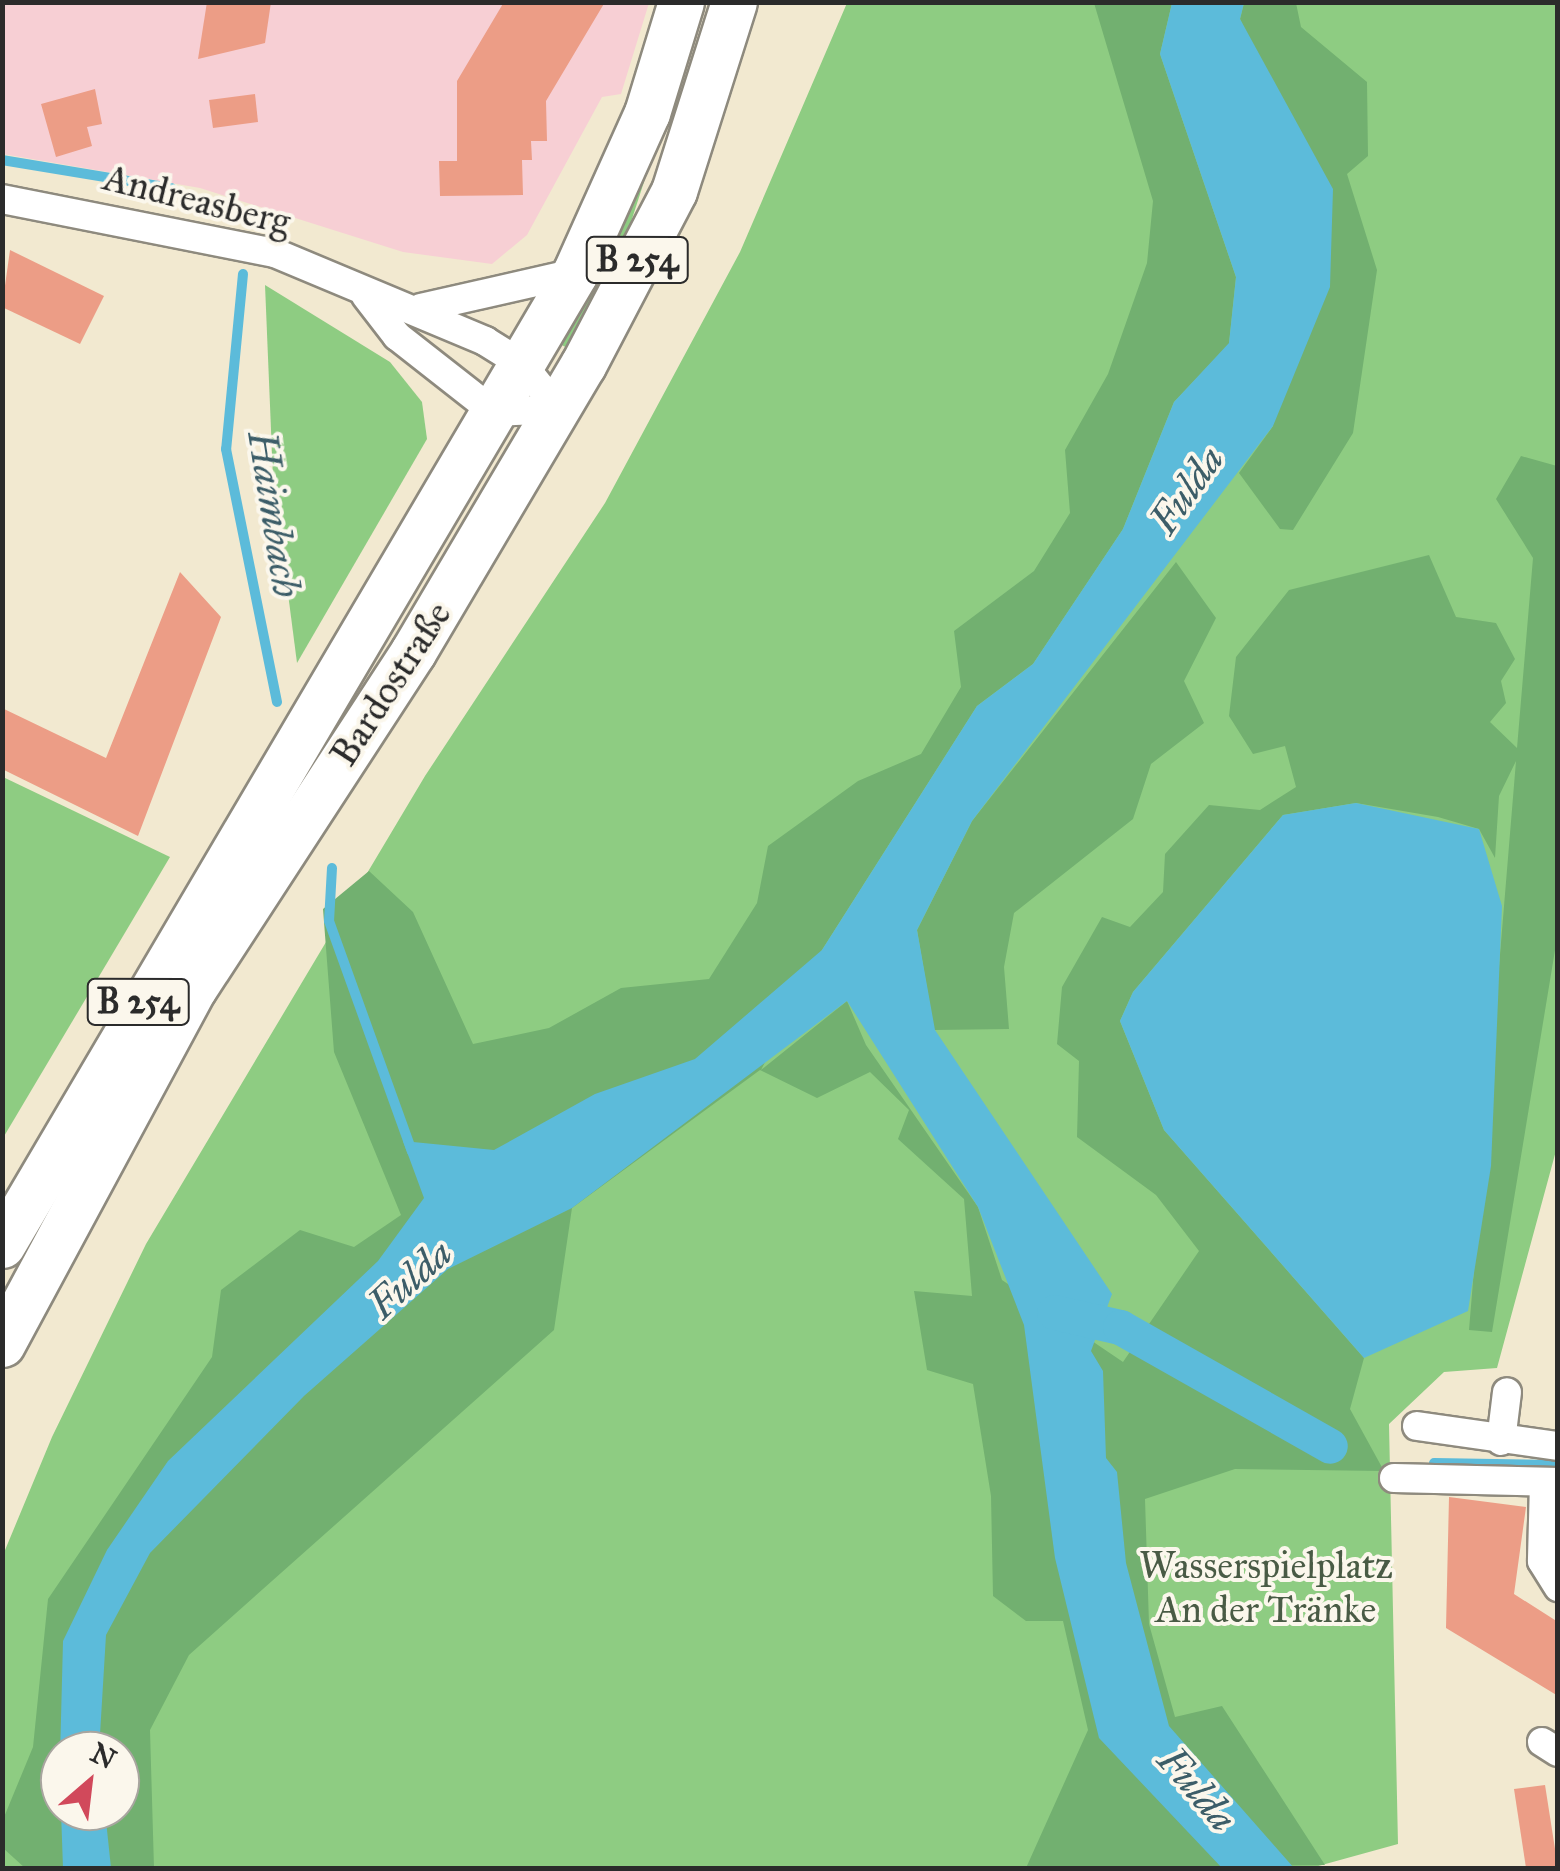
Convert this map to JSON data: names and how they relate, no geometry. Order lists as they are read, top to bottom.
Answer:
{
  "streets": {
    "main road": ["B 254", "Bardostraße"],
    "street": ["Andreasberg"]
  },
  "crossings": [
    ["Andreasberg", "Bardostraße"]
  ],
  "water": ["Fulda", "Haimbach"],
  "parks": ["Wasserspielplatz An der Tränke"],
  "north": "top right"
}
